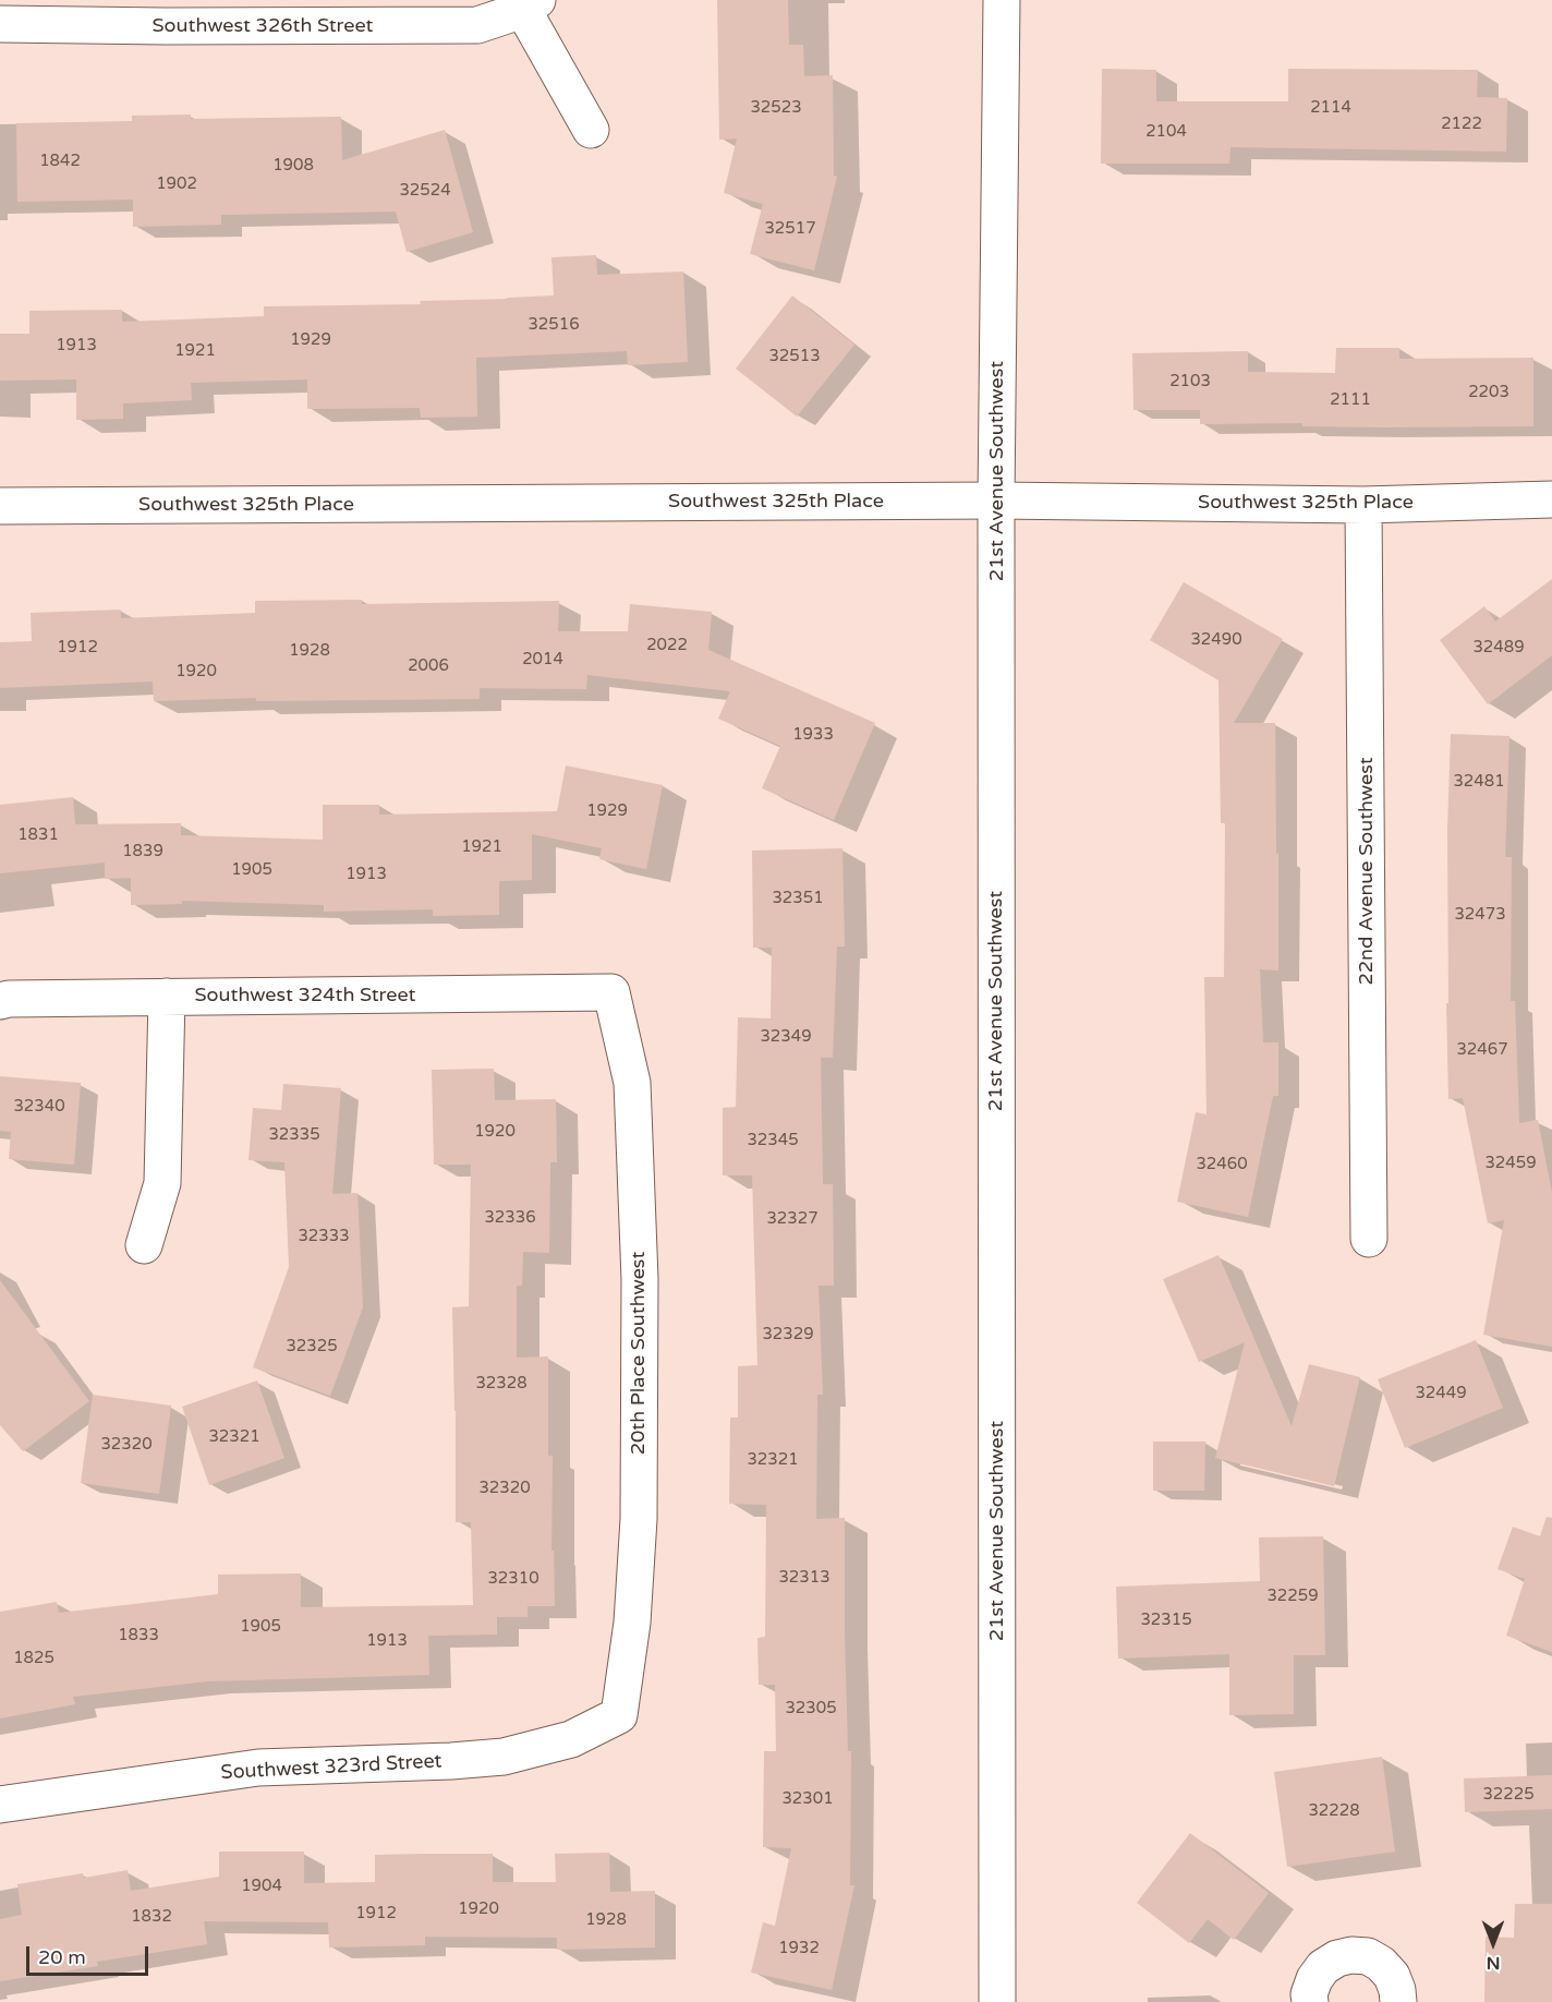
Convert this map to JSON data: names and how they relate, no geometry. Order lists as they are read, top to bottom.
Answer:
{
  "streets": {
    "street": [
      "Southwest 326th Street",
      "21st Avenue Southwest",
      "Southwest 325th Place",
      "22nd Avenue Southwest",
      "Southwest 324th Street",
      "20th Place Southwest",
      "Southwest 323rd Street"
    ]
  },
  "crossings": [
    ["21st Avenue Southwest", "Southwest 325th Place"],
    ["Southwest 325th Place", "22nd Avenue Southwest"],
    ["Southwest 324th Street", "20th Place Southwest"],
    ["20th Place Southwest", "Southwest 323rd Street"]
  ],
  "house_numbers": [
    "32523",
    "2114",
    "2122",
    "2104",
    "1842",
    "1908",
    "1902",
    "32524",
    "32517",
    "32516",
    "1929",
    "1913",
    "1921",
    "32513",
    "2103",
    "2203",
    "2111",
    "32490",
    "2022",
    "1912",
    "32489",
    "1928",
    "2014",
    "2006",
    "1920",
    "1933",
    "32481",
    "1929",
    "1831",
    "1921",
    "1839",
    "1905",
    "1913",
    "32351",
    "32473",
    "32349",
    "32467",
    "32340",
    "1920",
    "32335",
    "32345",
    "32459",
    "32460",
    "32336",
    "32327",
    "32333",
    "32329",
    "32325",
    "32328",
    "32449",
    "32321",
    "32320",
    "32321",
    "32320",
    "32313",
    "32310",
    "32259",
    "32315",
    "1905",
    "1833",
    "1913",
    "1825",
    "32305",
    "32225",
    "32301",
    "32228",
    "1904",
    "1920",
    "1912",
    "1832",
    "1928",
    "1932"
  ],
  "scale_bar": "20 m",
  "north": "bottom"
}
